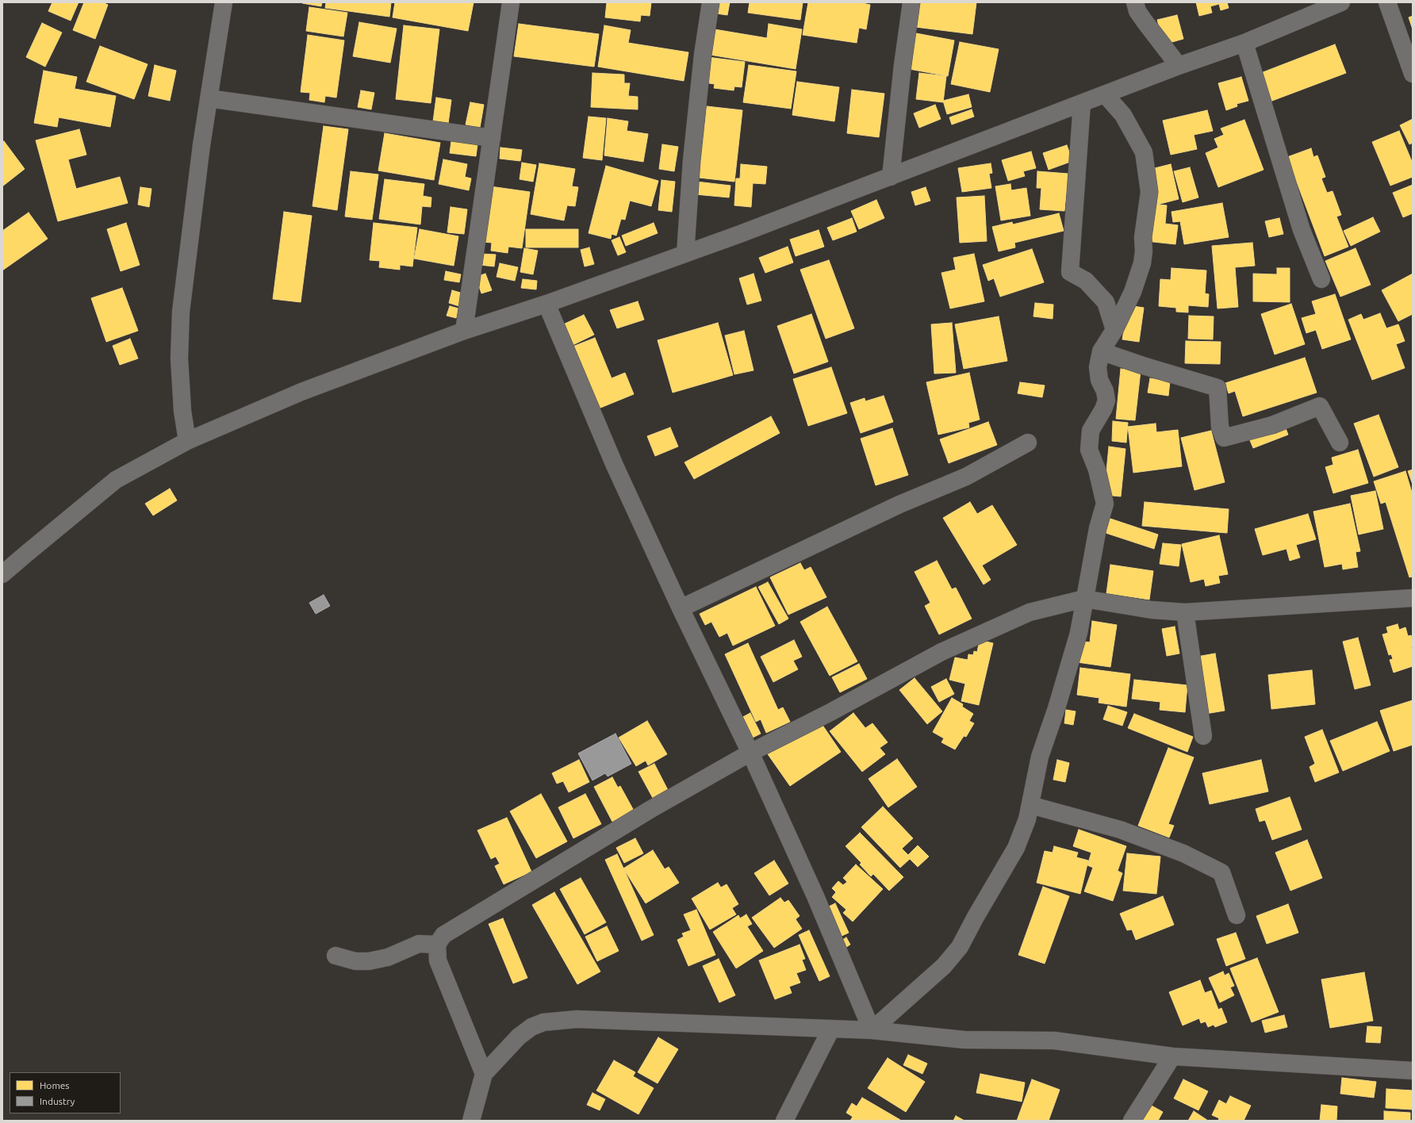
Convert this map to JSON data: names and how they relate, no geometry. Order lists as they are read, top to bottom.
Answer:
{
  "legend": ["Homes", "Industry"]
}
